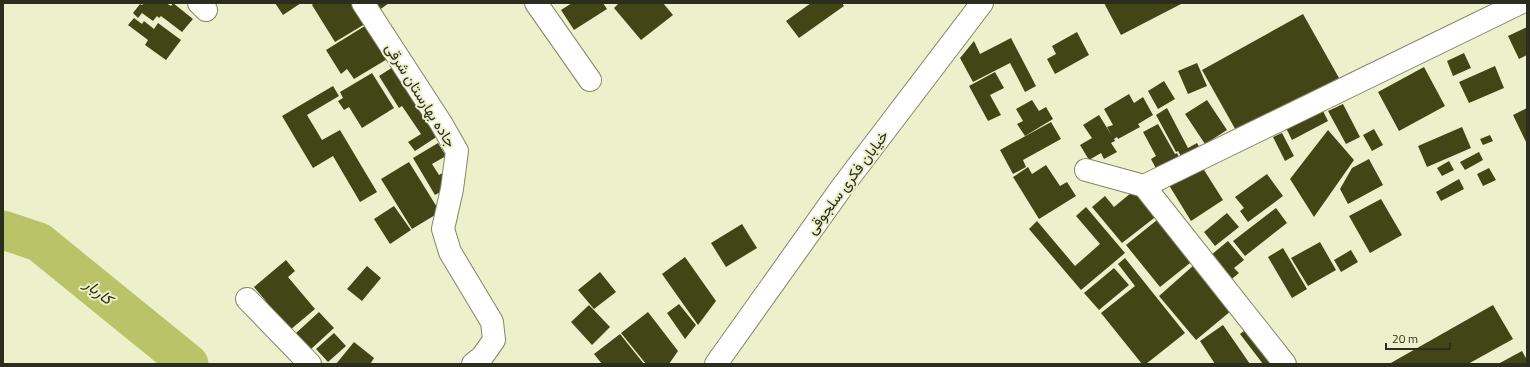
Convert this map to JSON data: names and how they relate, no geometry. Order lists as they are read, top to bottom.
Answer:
{
  "streets": {
    "street": ["جاده بهارستان شرقی", "خیابان فکری سلجوقی"]
  },
  "water": ["کاربار"],
  "scale_bar": "20 m"
}
